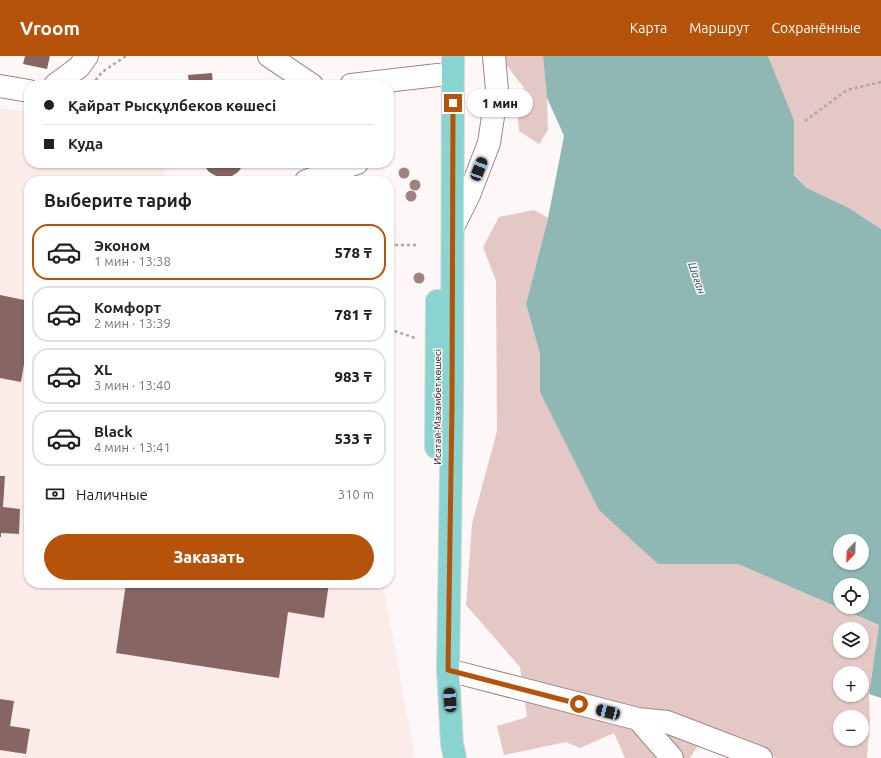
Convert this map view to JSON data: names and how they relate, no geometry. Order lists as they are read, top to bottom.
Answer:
{
  "streets": {
    "main road": ["Исатай-Махамбет көшесі"]
  },
  "water": ["Шаған"],
  "north": "bottom left",
  "page": {
    "header": "Vroom",
    "nav": ["Карта", "Маршрут", "Сохранённые"],
    "banner": ["Қайрат Рысқұлбеков көшесі", "Куда"],
    "bubble": "1 мин",
    "heading": "Выберите тариф",
    "list": [
      {
        "name": "Эконом",
        "note": "1 мин · 13:38",
        "value": "578 ₸"
      },
      {
        "name": "Комфорт",
        "note": "2 мин · 13:39",
        "value": "781 ₸"
      },
      {
        "name": "XL",
        "note": "3 мин · 13:40",
        "value": "983 ₸"
      },
      {
        "name": "Black",
        "note": "4 мин · 13:41",
        "value": "533 ₸"
      }
    ],
    "pay": ["Наличные", "310 m"],
    "buttons": "Заказать",
    "map_buttons": ["+", "−"]
  }
}
